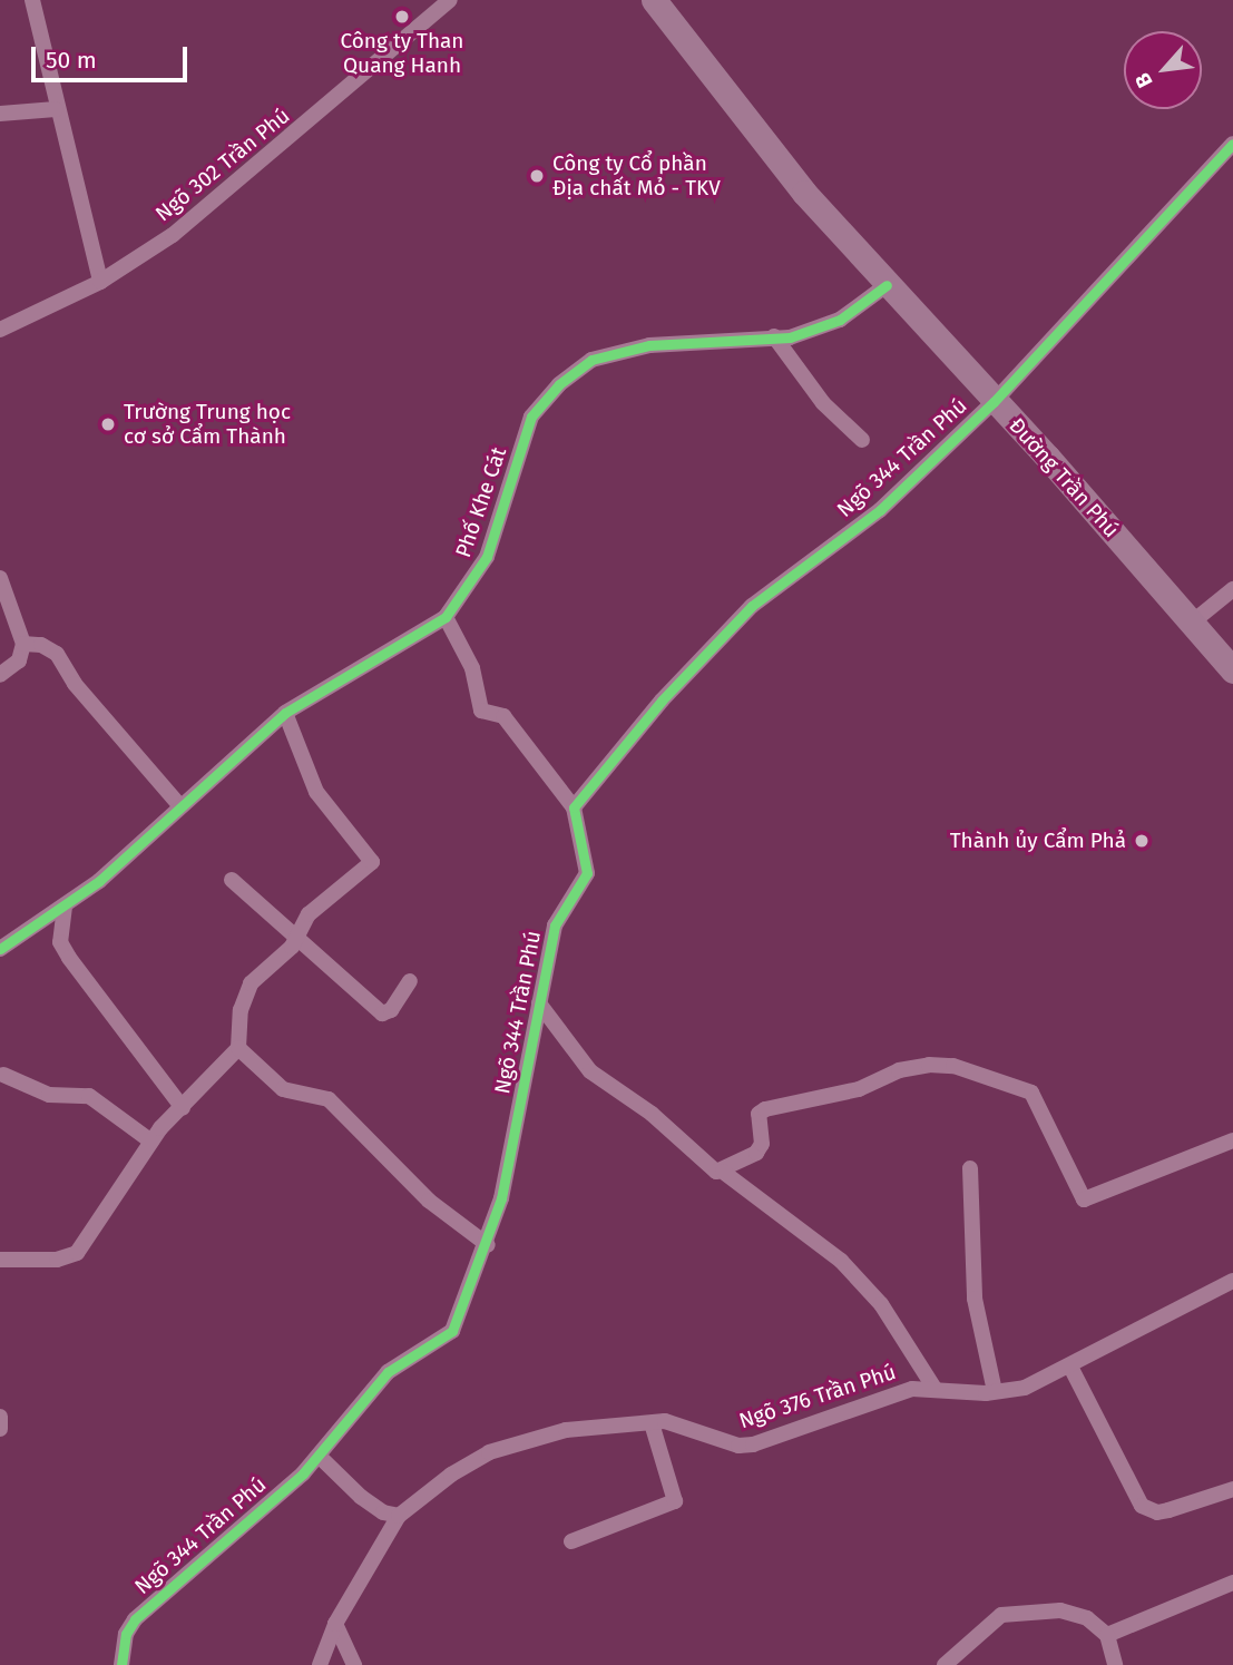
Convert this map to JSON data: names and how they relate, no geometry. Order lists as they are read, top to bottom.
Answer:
{
  "streets": {
    "main road": ["Đường Trần Phú"],
    "street": [
      "Ngõ 302 Trần Phú",
      "Ngõ 344 Trần Phú",
      "Phố Khe Cát",
      "Ngõ 376 Trần Phú"
    ]
  },
  "crossings": [
    ["Ngõ 344 Trần Phú", "Đường Trần Phú"],
    ["Đường Trần Phú", "Phố Khe Cát"]
  ],
  "places": [
    "Công ty Than Quang Hanh",
    "Công ty Cổ phần Địa chất Mỏ - TKV",
    "Trường Trung học cơ sở Cẩm Thành",
    "Thành ủy Cẩm Phả"
  ],
  "scale_bar": "50 m",
  "north": "bottom left"
}
